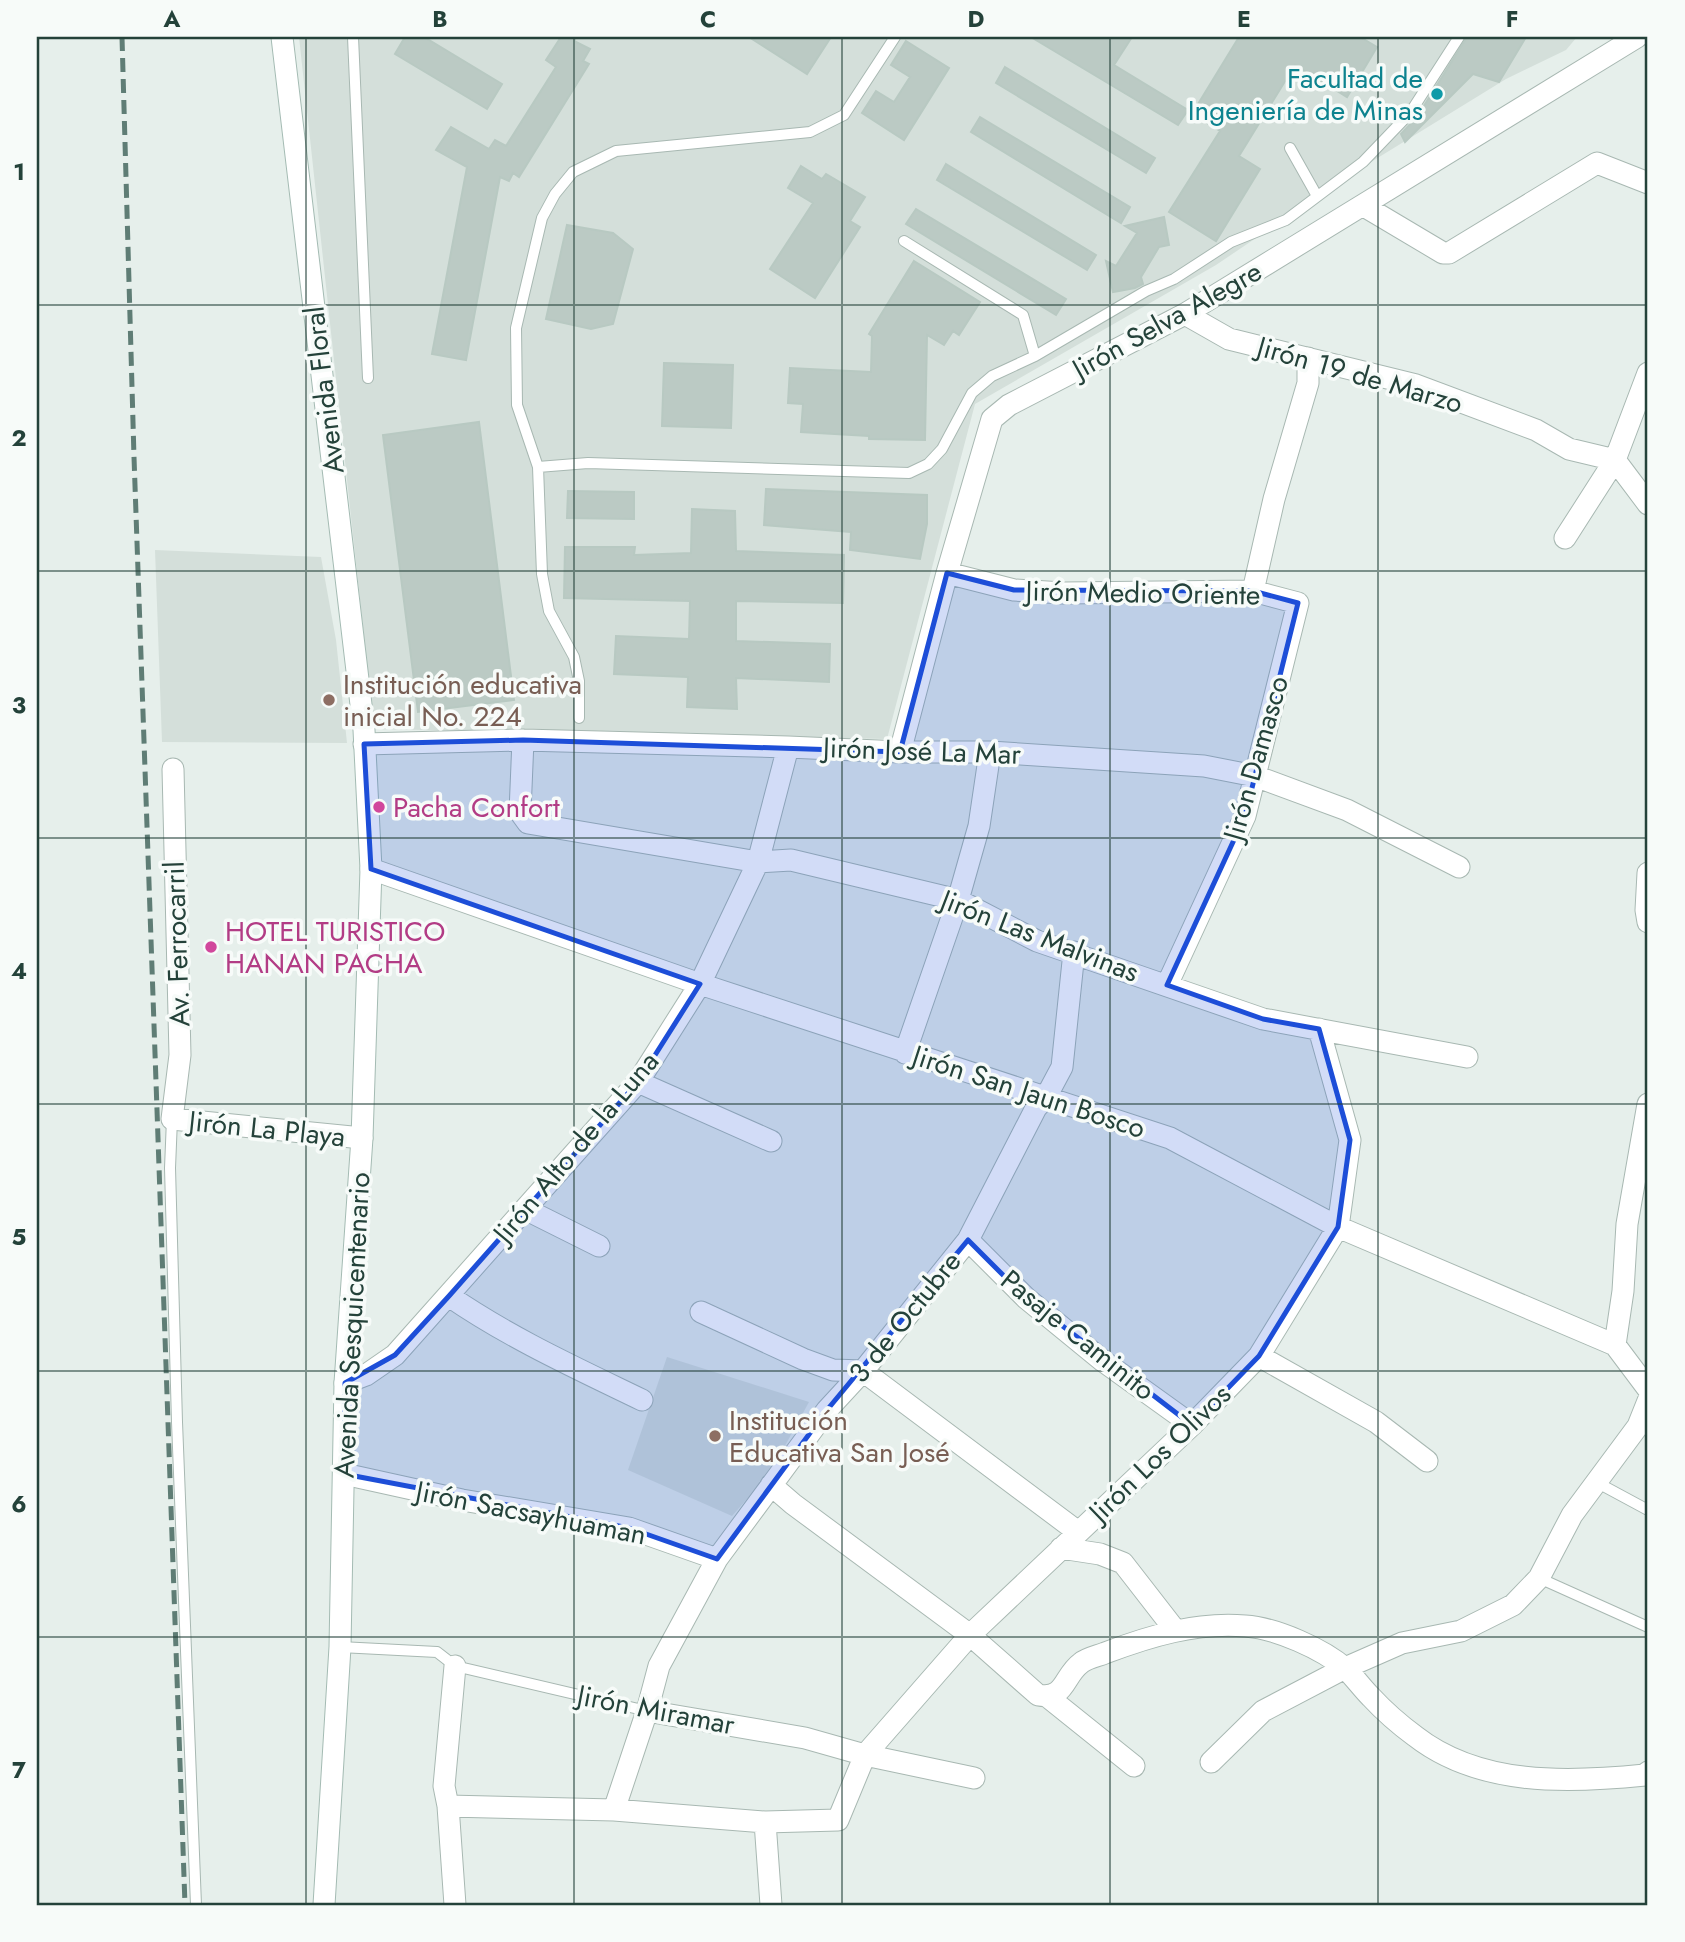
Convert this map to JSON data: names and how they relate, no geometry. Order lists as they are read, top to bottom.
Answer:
{
  "streets": {
    "street": [
      "Jirón Selva Alegre",
      "Jirón 19 de Marzo",
      "Avenida Floral",
      "Jirón Medio Oriente",
      "Jirón José La Mar",
      "Jirón Damasco",
      "Jirón Las Malvinas",
      "Av. Ferrocarril",
      "Jirón San Jaun Bosco",
      "Jirón La Playa",
      "Jirón Alto de la Luna",
      "3 de Octubre",
      "Avenida Sesquicentenario",
      "Pasaje Caminito",
      "Jirón Los Olivos",
      "Jirón Sacsayhuaman",
      "Jirón Miramar"
    ]
  },
  "crossings": [
    ["Jirón Selva Alegre", "Jirón 19 de Marzo"],
    ["Jirón Selva Alegre", "Jirón Medio Oriente"],
    ["Jirón Selva Alegre", "Jirón José La Mar"],
    ["Avenida Floral", "Jirón José La Mar"],
    ["Avenida Floral", "Avenida Sesquicentenario"],
    ["Jirón Medio Oriente", "Jirón Damasco"],
    ["Jirón José La Mar", "Jirón Damasco"],
    ["Jirón José La Mar", "Jirón Las Malvinas"],
    ["Jirón José La Mar", "Jirón Alto de la Luna"],
    ["Jirón José La Mar", "Avenida Sesquicentenario"],
    ["Jirón Damasco", "Jirón Las Malvinas"],
    ["Jirón Las Malvinas", "Jirón Alto de la Luna"],
    ["Jirón Las Malvinas", "3 de Octubre"],
    ["Jirón Las Malvinas", "Jirón Los Olivos"],
    ["Av. Ferrocarril", "Jirón La Playa"],
    ["Jirón San Jaun Bosco", "Jirón Alto de la Luna"],
    ["Jirón San Jaun Bosco", "3 de Octubre"],
    ["Jirón San Jaun Bosco", "Avenida Sesquicentenario"],
    ["Jirón San Jaun Bosco", "Jirón Los Olivos"],
    ["Jirón La Playa", "Avenida Sesquicentenario"],
    ["Jirón Alto de la Luna", "Avenida Sesquicentenario"],
    ["3 de Octubre", "Pasaje Caminito"],
    ["3 de Octubre", "Jirón Sacsayhuaman"],
    ["3 de Octubre", "Jirón Miramar"],
    ["Avenida Sesquicentenario", "Jirón Sacsayhuaman"],
    ["Avenida Sesquicentenario", "Jirón Miramar"],
    ["Pasaje Caminito", "Jirón Los Olivos"],
    ["Jirón Los Olivos", "Jirón Miramar"]
  ],
  "places": [
    "Facultad de Ingeniería de Minas",
    "Institución educativa inicial No. 224",
    "Pacha Confort",
    "HOTEL TURISTICO HANAN PACHA",
    "Institución Educativa San José"
  ],
  "grid": {
    "columns": [
      "A",
      "B",
      "C",
      "D",
      "E",
      "F"
    ],
    "rows": [
      "1",
      "2",
      "3",
      "4",
      "5",
      "6",
      "7"
    ]
  }
}
